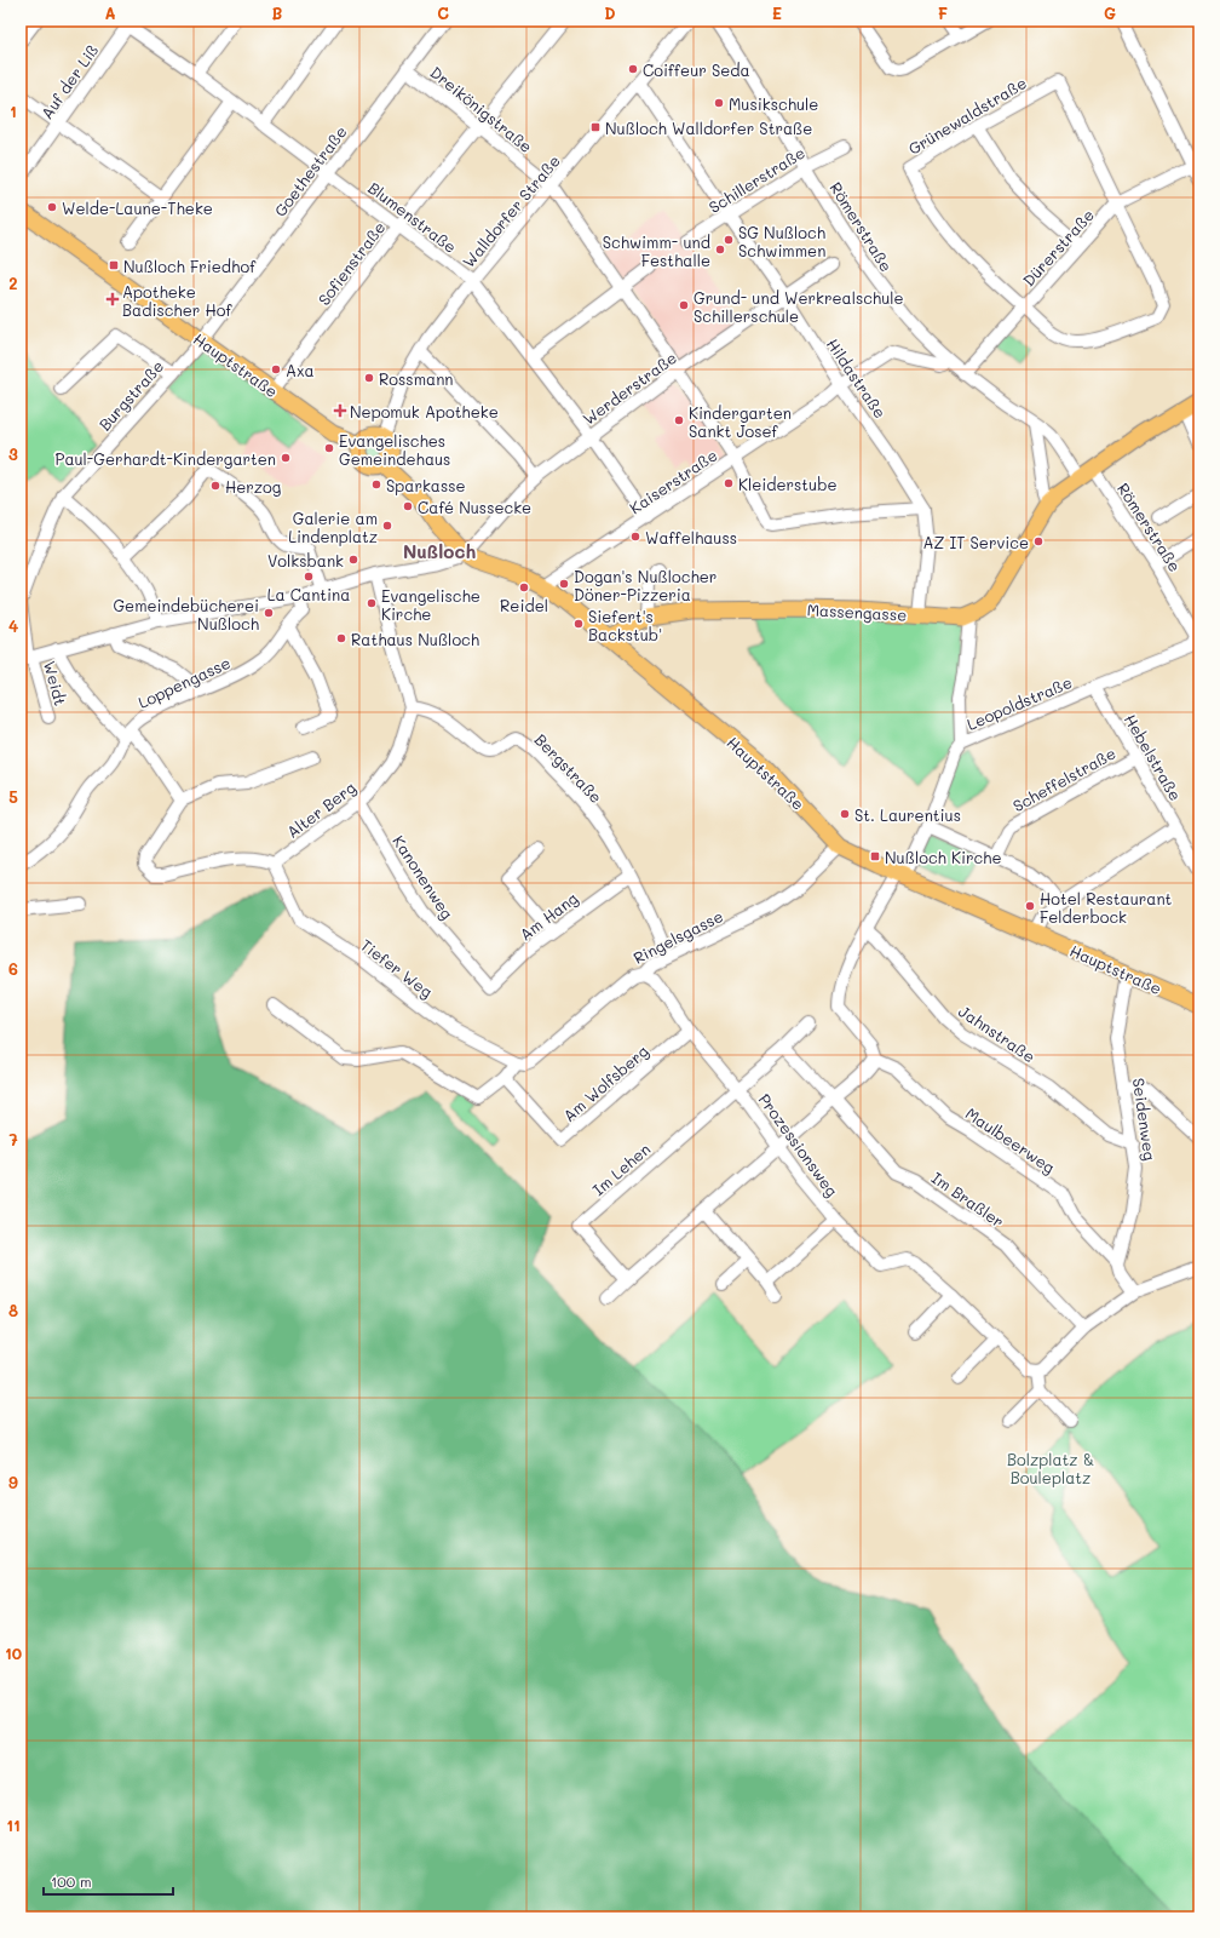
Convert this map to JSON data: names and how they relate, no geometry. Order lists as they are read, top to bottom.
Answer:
{
  "streets": {
    "main road": ["Hauptstraße", "Massengasse"],
    "street": [
      "Auf der Liß",
      "Dreikönigstraße",
      "Grünewaldstraße",
      "Goethestraße",
      "Schillerstraße",
      "Walldorfer Straße",
      "Blumenstraße",
      "Römerstraße",
      "Dürerstraße",
      "Sofienstraße",
      "Hildastraße",
      "Werderstraße",
      "Burgstraße",
      "Kaiserstraße",
      "Loppengasse",
      "Weidt",
      "Leopoldstraße",
      "Hebelstraße",
      "Bergstraße",
      "Scheffelstraße",
      "Alter Berg",
      "Kanonenweg",
      "Am Hang",
      "Ringelsgasse",
      "Tiefer Weg",
      "Jahnstraße",
      "Am Wolfsberg",
      "Seidenweg",
      "Maulbeerweg",
      "Prozessionsweg",
      "Im Lehen",
      "Im Braßler"
    ]
  },
  "crossings": [
    ["Auf der Liß", "Blumenstraße"],
    ["Dreikönigstraße", "Goethestraße"],
    ["Dreikönigstraße", "Walldorfer Straße"],
    ["Dreikönigstraße", "Sofienstraße"],
    ["Dreikönigstraße", "Hildastraße"],
    ["Dreikönigstraße", "Werderstraße"],
    ["Dreikönigstraße", "Kaiserstraße"],
    ["Grünewaldstraße", "Dürerstraße"],
    ["Goethestraße", "Blumenstraße"],
    ["Goethestraße", "Hauptstraße"],
    ["Goethestraße", "Burgstraße"],
    ["Schillerstraße", "Römerstraße"],
    ["Schillerstraße", "Hildastraße"],
    ["Walldorfer Straße", "Blumenstraße"],
    ["Walldorfer Straße", "Hauptstraße"],
    ["Walldorfer Straße", "Hildastraße"],
    ["Blumenstraße", "Sofienstraße"],
    ["Blumenstraße", "Werderstraße"],
    ["Blumenstraße", "Kaiserstraße"],
    ["Römerstraße", "Dürerstraße"],
    ["Römerstraße", "Kaiserstraße"],
    ["Römerstraße", "Massengasse"],
    ["Römerstraße", "Leopoldstraße"],
    ["Sofienstraße", "Hauptstraße"],
    ["Hauptstraße", "Werderstraße"],
    ["Hauptstraße", "Burgstraße"],
    ["Hauptstraße", "Kaiserstraße"],
    ["Hauptstraße", "Massengasse"],
    ["Hauptstraße", "Leopoldstraße"],
    ["Hauptstraße", "Ringelsgasse"],
    ["Hauptstraße", "Seidenweg"],
    ["Hildastraße", "Werderstraße"],
    ["Hildastraße", "Kaiserstraße"],
    ["Hildastraße", "Massengasse"],
    ["Burgstraße", "Weidt"],
    ["Leopoldstraße", "Hebelstraße"],
    ["Hebelstraße", "Scheffelstraße"],
    ["Bergstraße", "Alter Berg"],
    ["Bergstraße", "Am Hang"],
    ["Bergstraße", "Ringelsgasse"],
    ["Alter Berg", "Kanonenweg"],
    ["Alter Berg", "Tiefer Weg"],
    ["Kanonenweg", "Am Hang"],
    ["Ringelsgasse", "Tiefer Weg"],
    ["Ringelsgasse", "Prozessionsweg"],
    ["Jahnstraße", "Seidenweg"],
    ["Am Wolfsberg", "Prozessionsweg"],
    ["Seidenweg", "Maulbeerweg"],
    ["Prozessionsweg", "Im Lehen"]
  ],
  "districts": ["Nußloch"],
  "parks": ["Bolzplatz & Bouleplatz"],
  "places": {
    "other": [
      "Coiffeur Seda",
      "Musikschule",
      "Welde-Laune-Theke",
      "SG Nußloch Schwimmen",
      "Schwimm- und Festhalle",
      "Grund- und Werkrealschule Schillerschule",
      "Axa",
      "Rossmann",
      "Kindergarten Sankt Josef",
      "Evangelisches Gemeindehaus",
      "Paul-Gerhardt-Kindergarten",
      "Kleiderstube",
      "Sparkasse",
      "Herzog",
      "Café Nussecke",
      "Galerie am Lindenplatz",
      "Waffelhauss",
      "AZ IT Service",
      "Volksbank",
      "La Cantina",
      "Dogan's Nußlocher Döner-Pizzeria",
      "Reidel",
      "Evangelische Kirche",
      "Gemeindebücherei Nußloch",
      "Siefert's Backstub'",
      "Rathaus Nußloch",
      "St. Laurentius",
      "Hotel Restaurant Felderbock"
    ],
    "transit": ["Nußloch Walldorfer Straße", "Nußloch Friedhof", "Nußloch Kirche"],
    "health": ["Apotheke Badischer Hof", "Nepomuk Apotheke"]
  },
  "scale_bar": "100 m",
  "grid": {
    "columns": [
      "A",
      "B",
      "C",
      "D",
      "E",
      "F",
      "G"
    ],
    "rows": [
      "1",
      "2",
      "3",
      "4",
      "5",
      "6",
      "7",
      "8",
      "9",
      "10",
      "11"
    ]
  }
}
